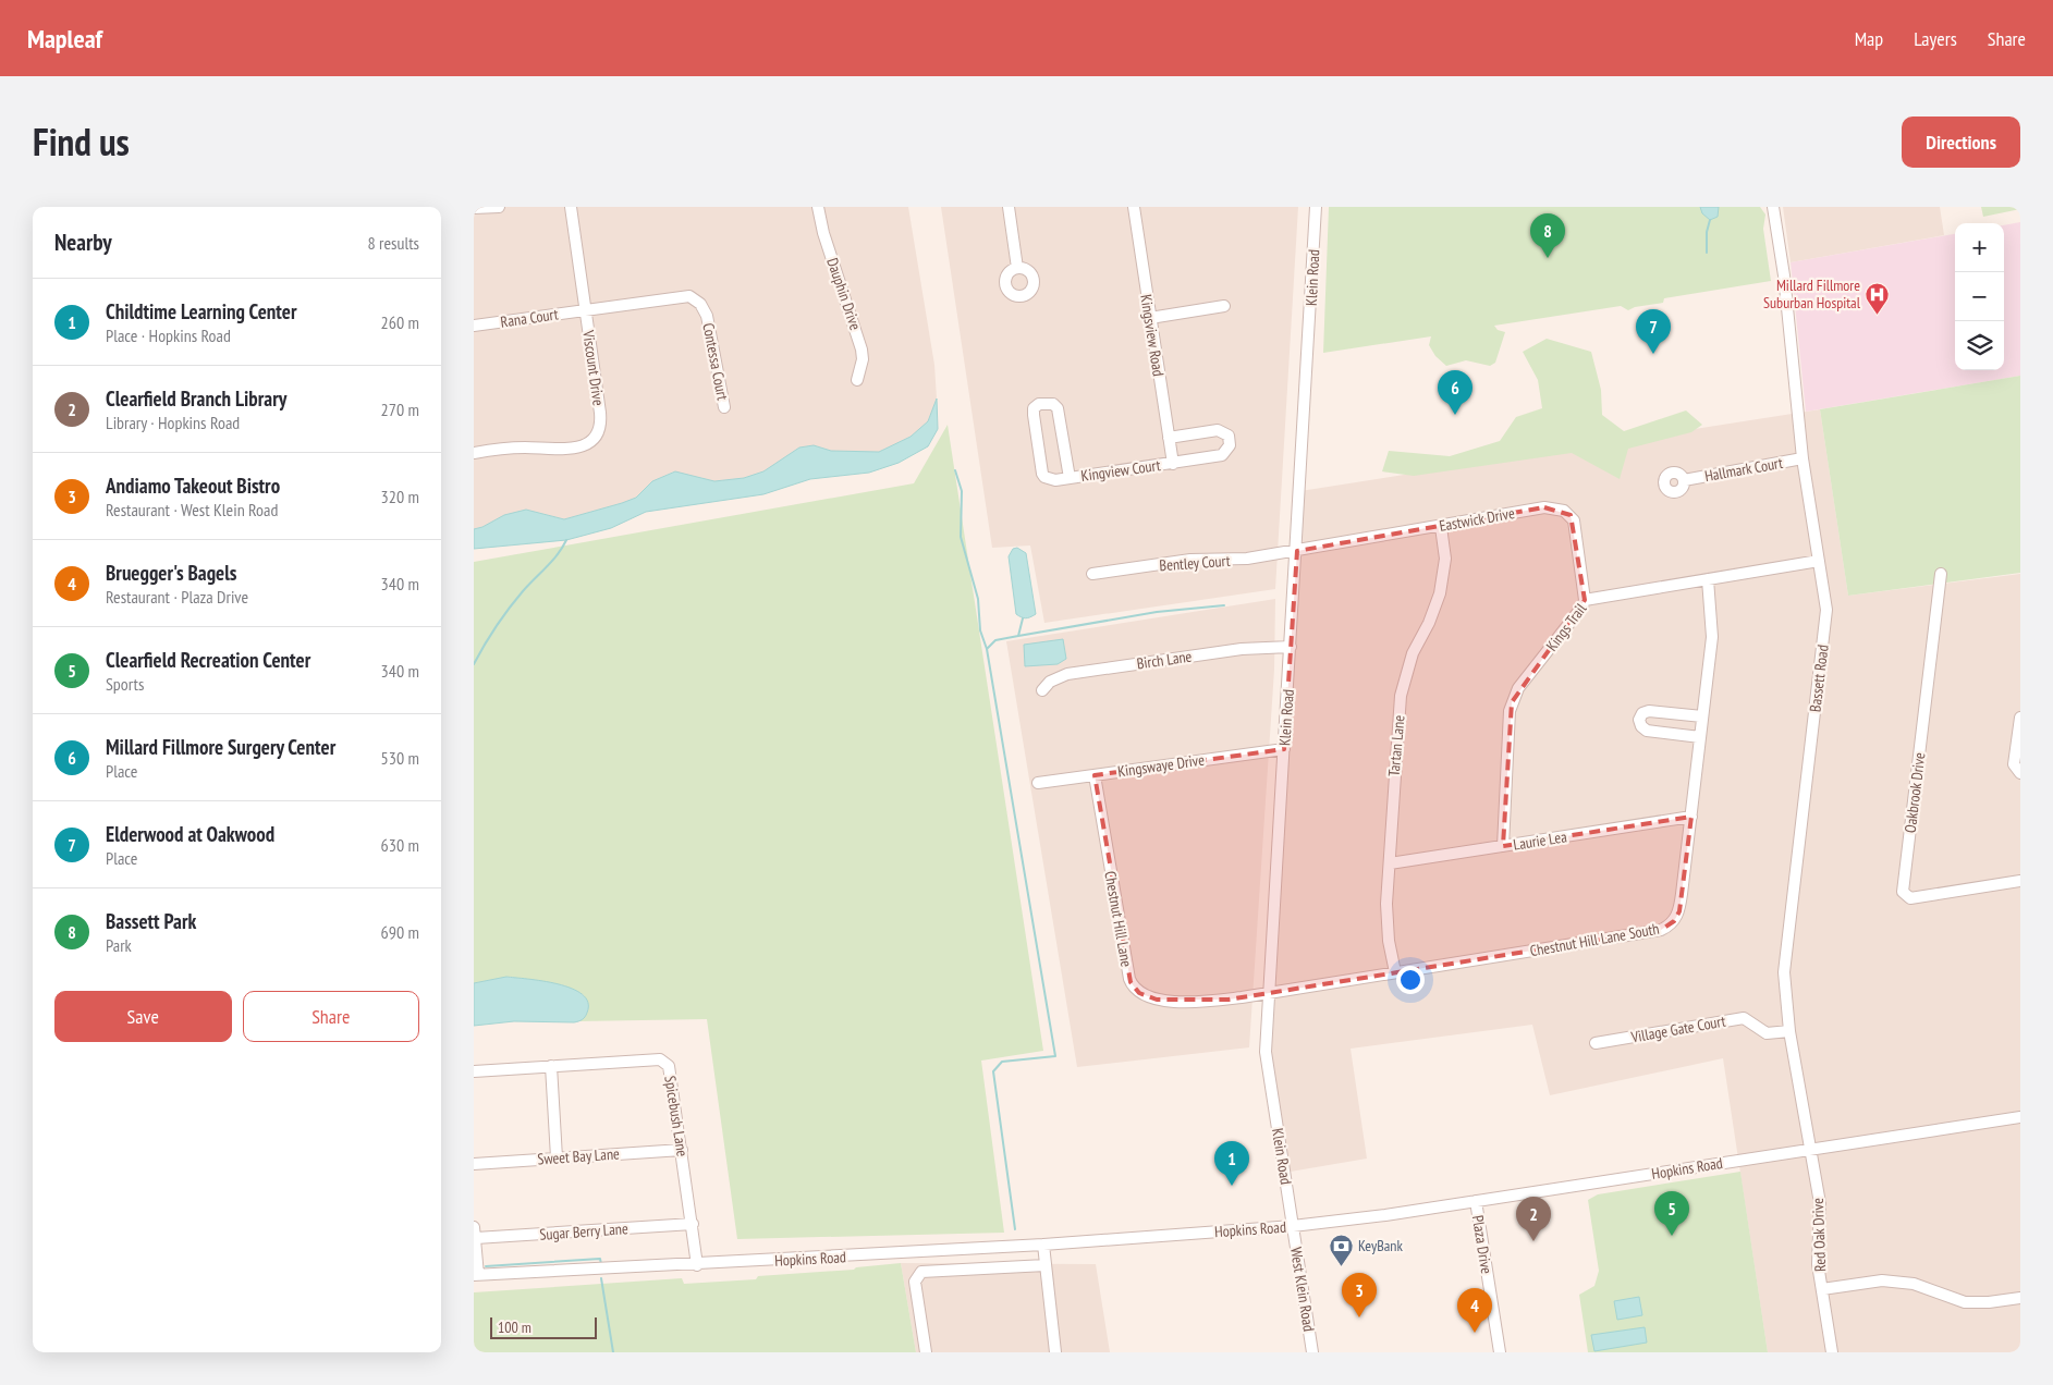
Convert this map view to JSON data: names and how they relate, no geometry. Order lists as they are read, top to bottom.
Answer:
{
  "streets": {
    "street": [
      "Klein Road",
      "Dauphin Drive",
      "Rana Court",
      "Kingsview Road",
      "Contessa Court",
      "Viscount Drive",
      "Hallmark Court",
      "Kingview Court",
      "Eastwick Drive",
      "Bentley Court",
      "Kings Trail",
      "Birch Lane",
      "Bassett Road",
      "Tartan Lane",
      "Kingswaye Drive",
      "Oakbrook Drive",
      "Laurie Lea",
      "Chestnut Hill Lane",
      "Chestnut Hill Lane South",
      "Village Gate Court",
      "Spicebush Lane",
      "Sweet Bay Lane",
      "Hopkins Road",
      "Sugar Berry Lane",
      "Red Oak Drive",
      "Plaza Drive",
      "West Klein Road"
    ]
  },
  "crossings": [
    ["Klein Road", "Eastwick Drive"],
    ["Klein Road", "Bentley Court"],
    ["Klein Road", "Birch Lane"],
    ["Klein Road", "Kingswaye Drive"],
    ["Klein Road", "Chestnut Hill Lane"],
    ["Klein Road", "Chestnut Hill Lane South"],
    ["Klein Road", "Hopkins Road"],
    ["Klein Road", "West Klein Road"],
    ["Rana Court", "Contessa Court"],
    ["Rana Court", "Viscount Drive"],
    ["Kingsview Road", "Kingview Court"],
    ["Contessa Court", "Viscount Drive"],
    ["Hallmark Court", "Bassett Road"],
    ["Eastwick Drive", "Bentley Court"],
    ["Eastwick Drive", "Kings Trail"],
    ["Eastwick Drive", "Tartan Lane"],
    ["Kings Trail", "Bassett Road"],
    ["Kings Trail", "Laurie Lea"],
    ["Kings Trail", "Chestnut Hill Lane South"],
    ["Bassett Road", "Village Gate Court"],
    ["Bassett Road", "Hopkins Road"],
    ["Bassett Road", "Red Oak Drive"],
    ["Tartan Lane", "Laurie Lea"],
    ["Tartan Lane", "Chestnut Hill Lane South"],
    ["Kingswaye Drive", "Chestnut Hill Lane"],
    ["Laurie Lea", "Chestnut Hill Lane South"],
    ["Chestnut Hill Lane", "Chestnut Hill Lane South"],
    ["Spicebush Lane", "Sweet Bay Lane"],
    ["Spicebush Lane", "Hopkins Road"],
    ["Spicebush Lane", "Sugar Berry Lane"],
    ["Hopkins Road", "Red Oak Drive"],
    ["Hopkins Road", "Plaza Drive"],
    ["Hopkins Road", "West Klein Road"]
  ],
  "places": {
    "hospital": ["Millard Fillmore Suburban Hospital"],
    "bank": ["KeyBank"]
  },
  "scale_bar": "100 m",
  "page": {
    "header": "Mapleaf",
    "nav": ["Map", "Layers", "Share"],
    "title": "Find us",
    "buttons": [
      "Directions",
      ["Save", "Share"]
    ],
    "heading": ["Nearby", "8 results"],
    "pins": [
      "8",
      "7",
      "6",
      "1",
      "5",
      "2",
      "3",
      "4"
    ],
    "map_buttons": ["+", "−"],
    "list": [
      {
        "mark": "1",
        "name": "Childtime Learning Center",
        "note": "Place · Hopkins Road",
        "value": "260 m"
      },
      {
        "mark": "2",
        "name": "Clearfield Branch Library",
        "note": "Library · Hopkins Road",
        "value": "270 m"
      },
      {
        "mark": "3",
        "name": "Andiamo Takeout Bistro",
        "note": "Restaurant · West Klein Road",
        "value": "320 m"
      },
      {
        "mark": "4",
        "name": "Bruegger's Bagels",
        "note": "Restaurant · Plaza Drive",
        "value": "340 m"
      },
      {
        "mark": "5",
        "name": "Clearfield Recreation Center",
        "note": "Sports",
        "value": "340 m"
      },
      {
        "mark": "6",
        "name": "Millard Fillmore Surgery Center",
        "note": "Place",
        "value": "530 m"
      },
      {
        "mark": "7",
        "name": "Elderwood at Oakwood",
        "note": "Place",
        "value": "630 m"
      },
      {
        "mark": "8",
        "name": "Bassett Park",
        "note": "Park",
        "value": "690 m"
      }
    ],
    "scale": "100 m"
  }
}
